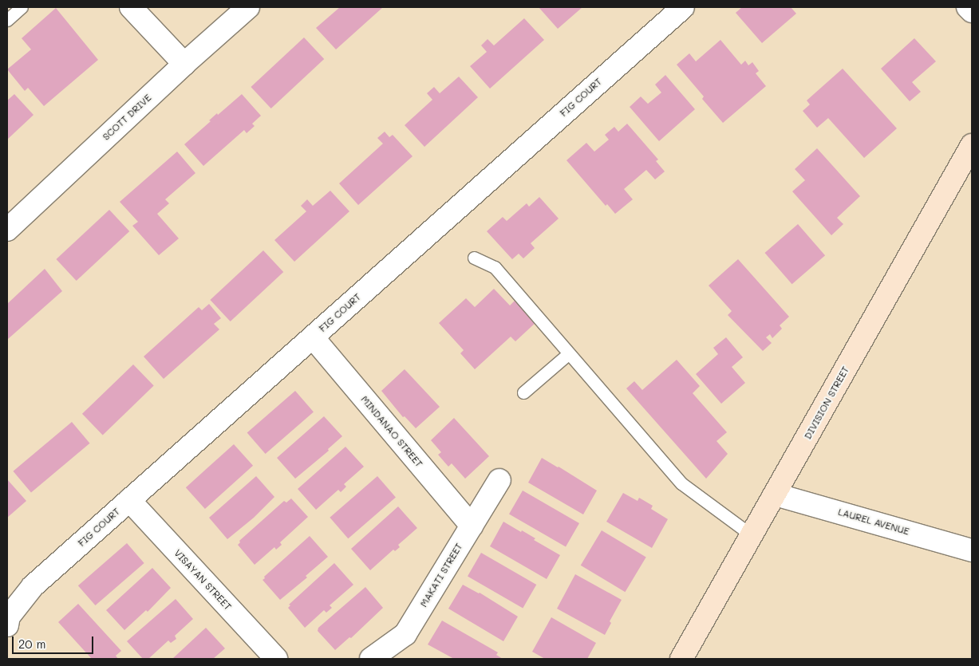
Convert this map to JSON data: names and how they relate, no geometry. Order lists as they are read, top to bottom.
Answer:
{
  "streets": {
    "main road": ["DIVISION STREET"],
    "street": [
      "FIG COURT",
      "SCOTT DRIVE",
      "MINDANAO STREET",
      "LAUREL AVENUE",
      "MAKATI STREET",
      "VISAYAN STREET"
    ]
  },
  "crossings": [
    ["FIG COURT", "MINDANAO STREET"],
    ["FIG COURT", "VISAYAN STREET"],
    ["DIVISION STREET", "LAUREL AVENUE"],
    ["MINDANAO STREET", "MAKATI STREET"]
  ],
  "scale_bar": "20 m"
}
